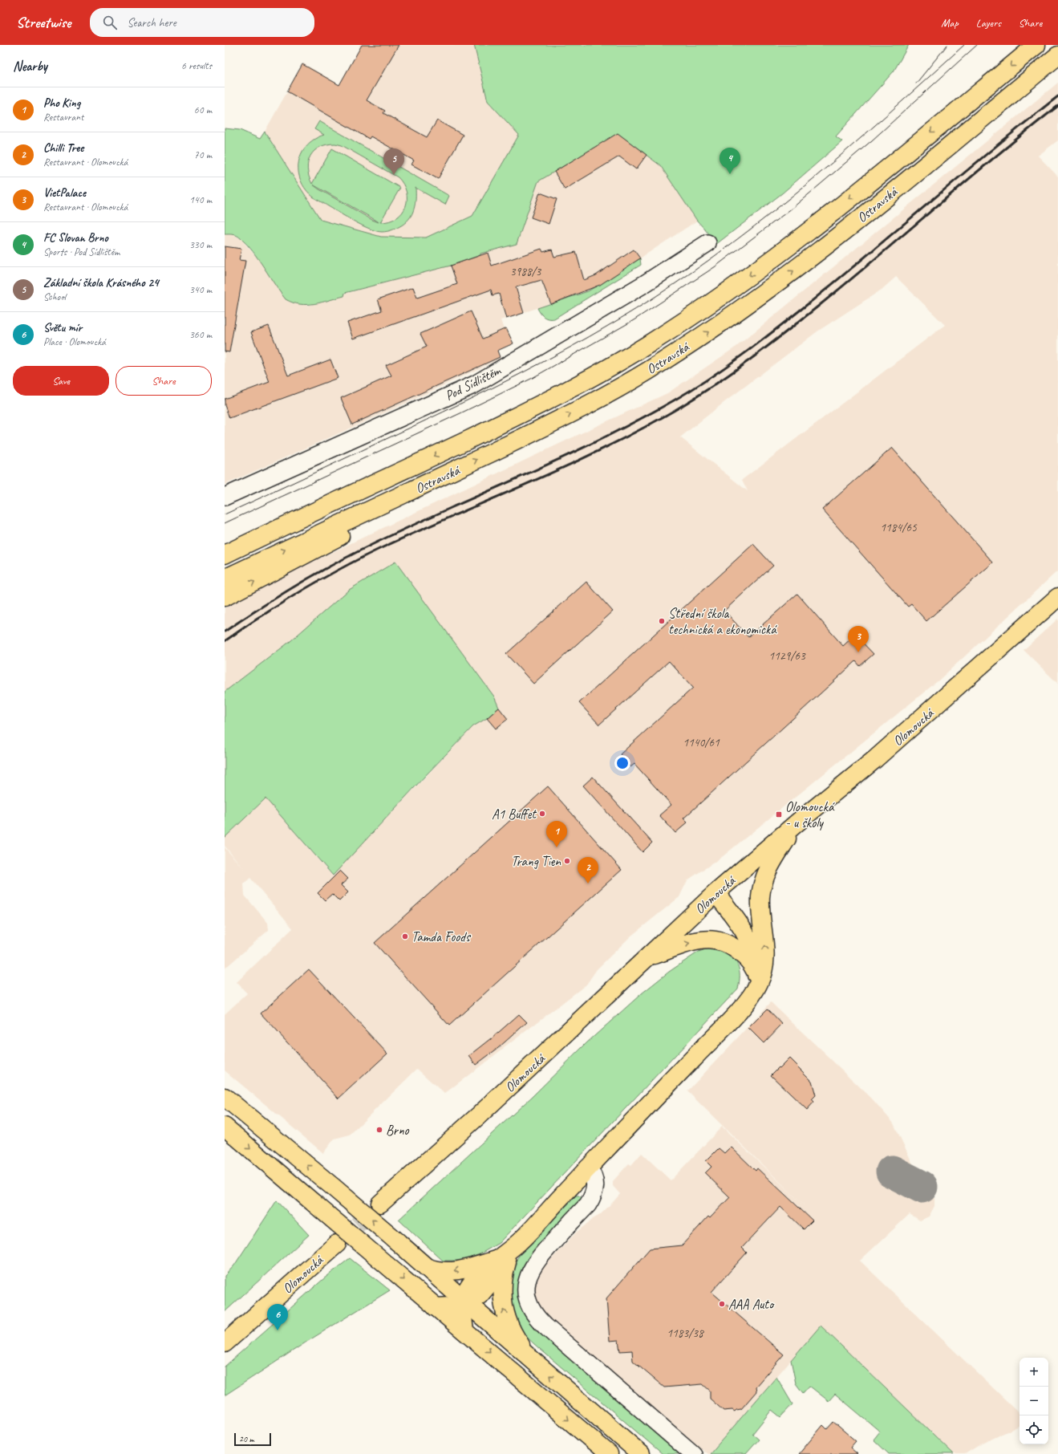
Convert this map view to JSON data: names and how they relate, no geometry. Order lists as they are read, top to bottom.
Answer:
{
  "streets": {
    "main road": ["Ostravská", "Olomoucká"],
    "street": ["Pod Sídlištěm"]
  },
  "places": {
    "other": [
      "Střední škola technická a ekonomická",
      "A1 Buffet",
      "Trang Tien",
      "Tamda Foods",
      "Brno",
      "AAA Auto"
    ],
    "transit": ["Olomoucká - u školy"]
  },
  "house_numbers": [
    "3988/3",
    "1184/65",
    "1129/63",
    "1140/61",
    "1183/38"
  ],
  "scale_bar": "20 m",
  "page": {
    "header": "Streetwise",
    "search": "Search here",
    "nav": ["Map", "Layers", "Share"],
    "heading": ["Nearby", "6 results"],
    "list": [
      {
        "mark": "1",
        "name": "Pho King",
        "note": "Restaurant",
        "value": "60 m"
      },
      {
        "mark": "2",
        "name": "Chilli Tree",
        "note": "Restaurant · Olomoucká",
        "value": "70 m"
      },
      {
        "mark": "3",
        "name": "VietPalace",
        "note": "Restaurant · Olomoucká",
        "value": "140 m"
      },
      {
        "mark": "4",
        "name": "FC Slovan Brno",
        "note": "Sports · Pod Sídlištěm",
        "value": "330 m"
      },
      {
        "mark": "5",
        "name": "Základní škola Krásného 24",
        "note": "School",
        "value": "340 m"
      },
      {
        "mark": "6",
        "name": "Světu mír",
        "note": "Place · Olomoucká",
        "value": "360 m"
      }
    ],
    "pins": [
      "4",
      "5",
      "3",
      "1",
      "2",
      "6"
    ],
    "buttons": ["Save", "Share"],
    "map_buttons": ["+", "−"],
    "scale": "20 m"
  }
}
